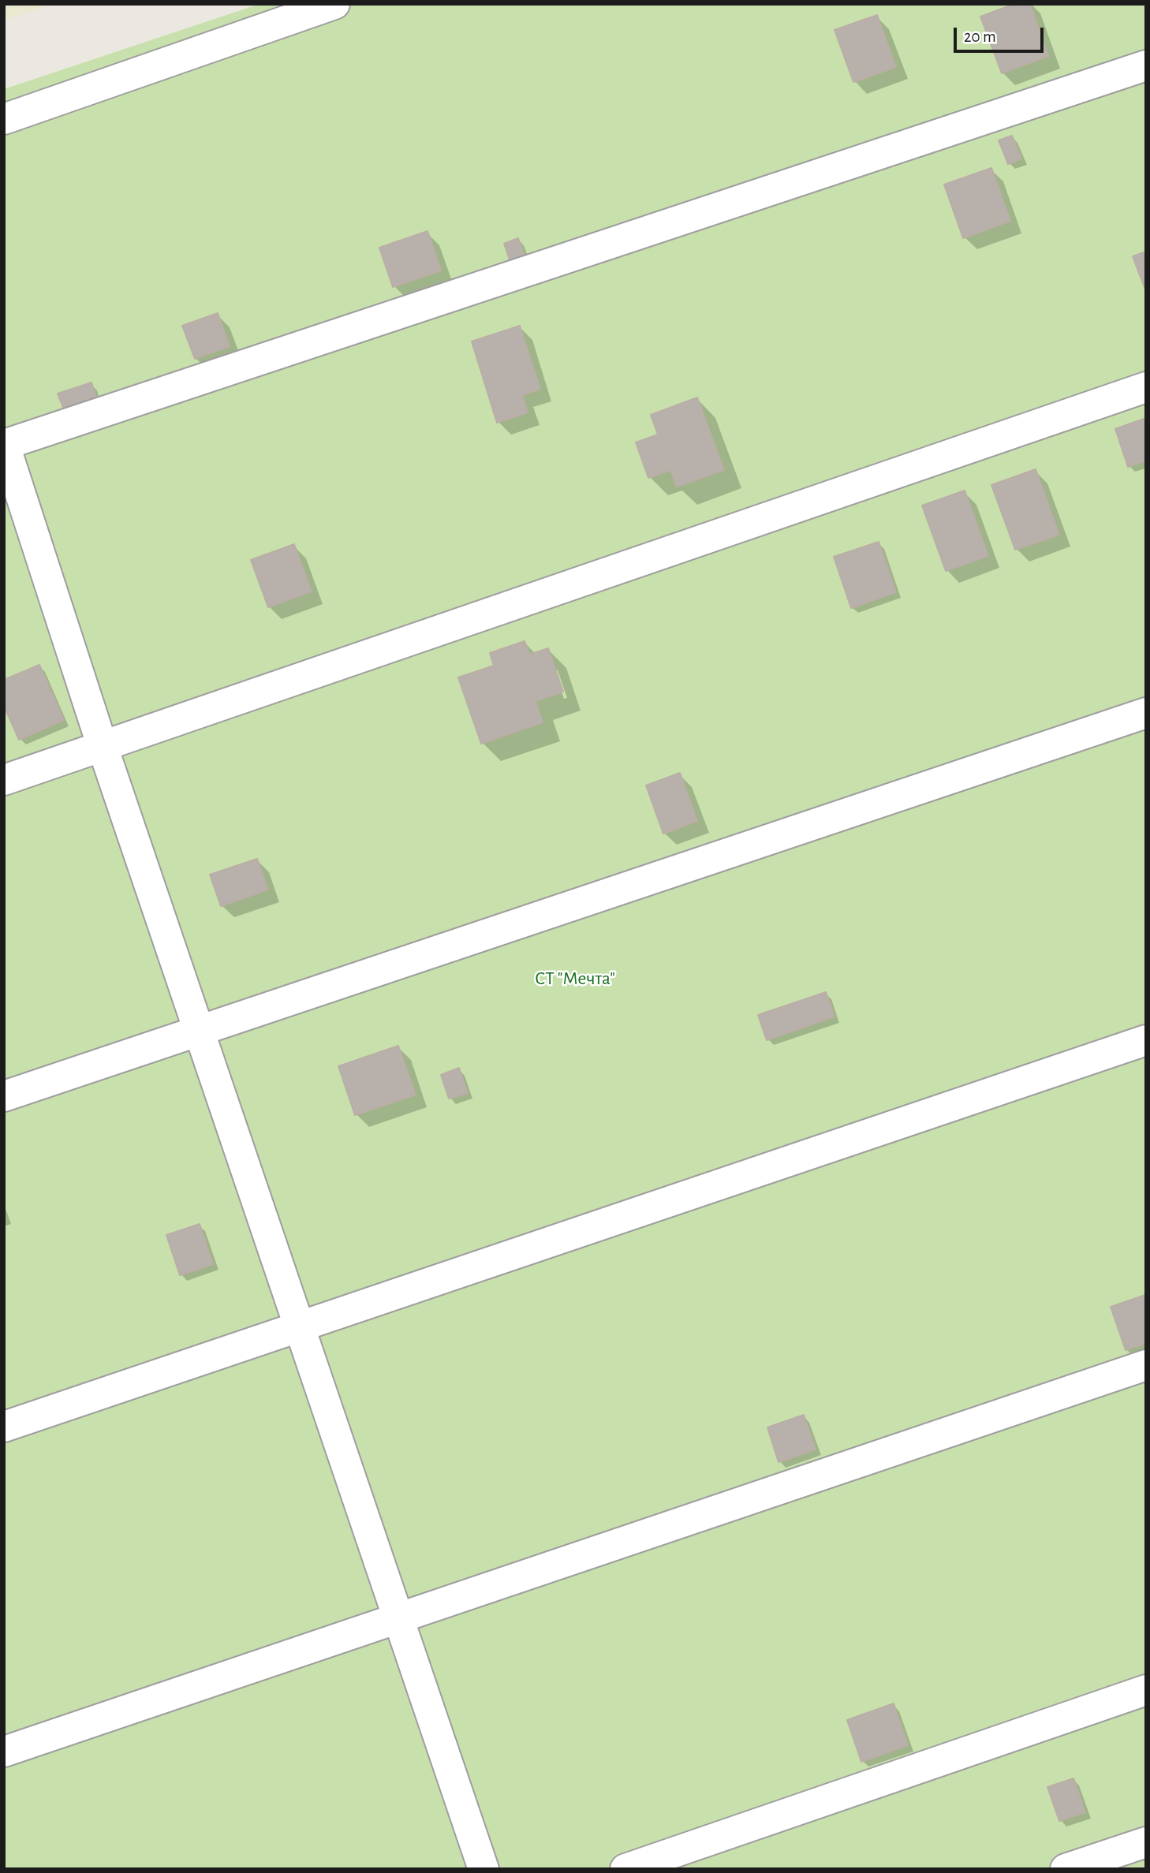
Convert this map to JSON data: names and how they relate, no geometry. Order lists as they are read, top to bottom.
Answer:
{
  "parks": ["СТ \"Мечта\""],
  "scale_bar": "20 m"
}
